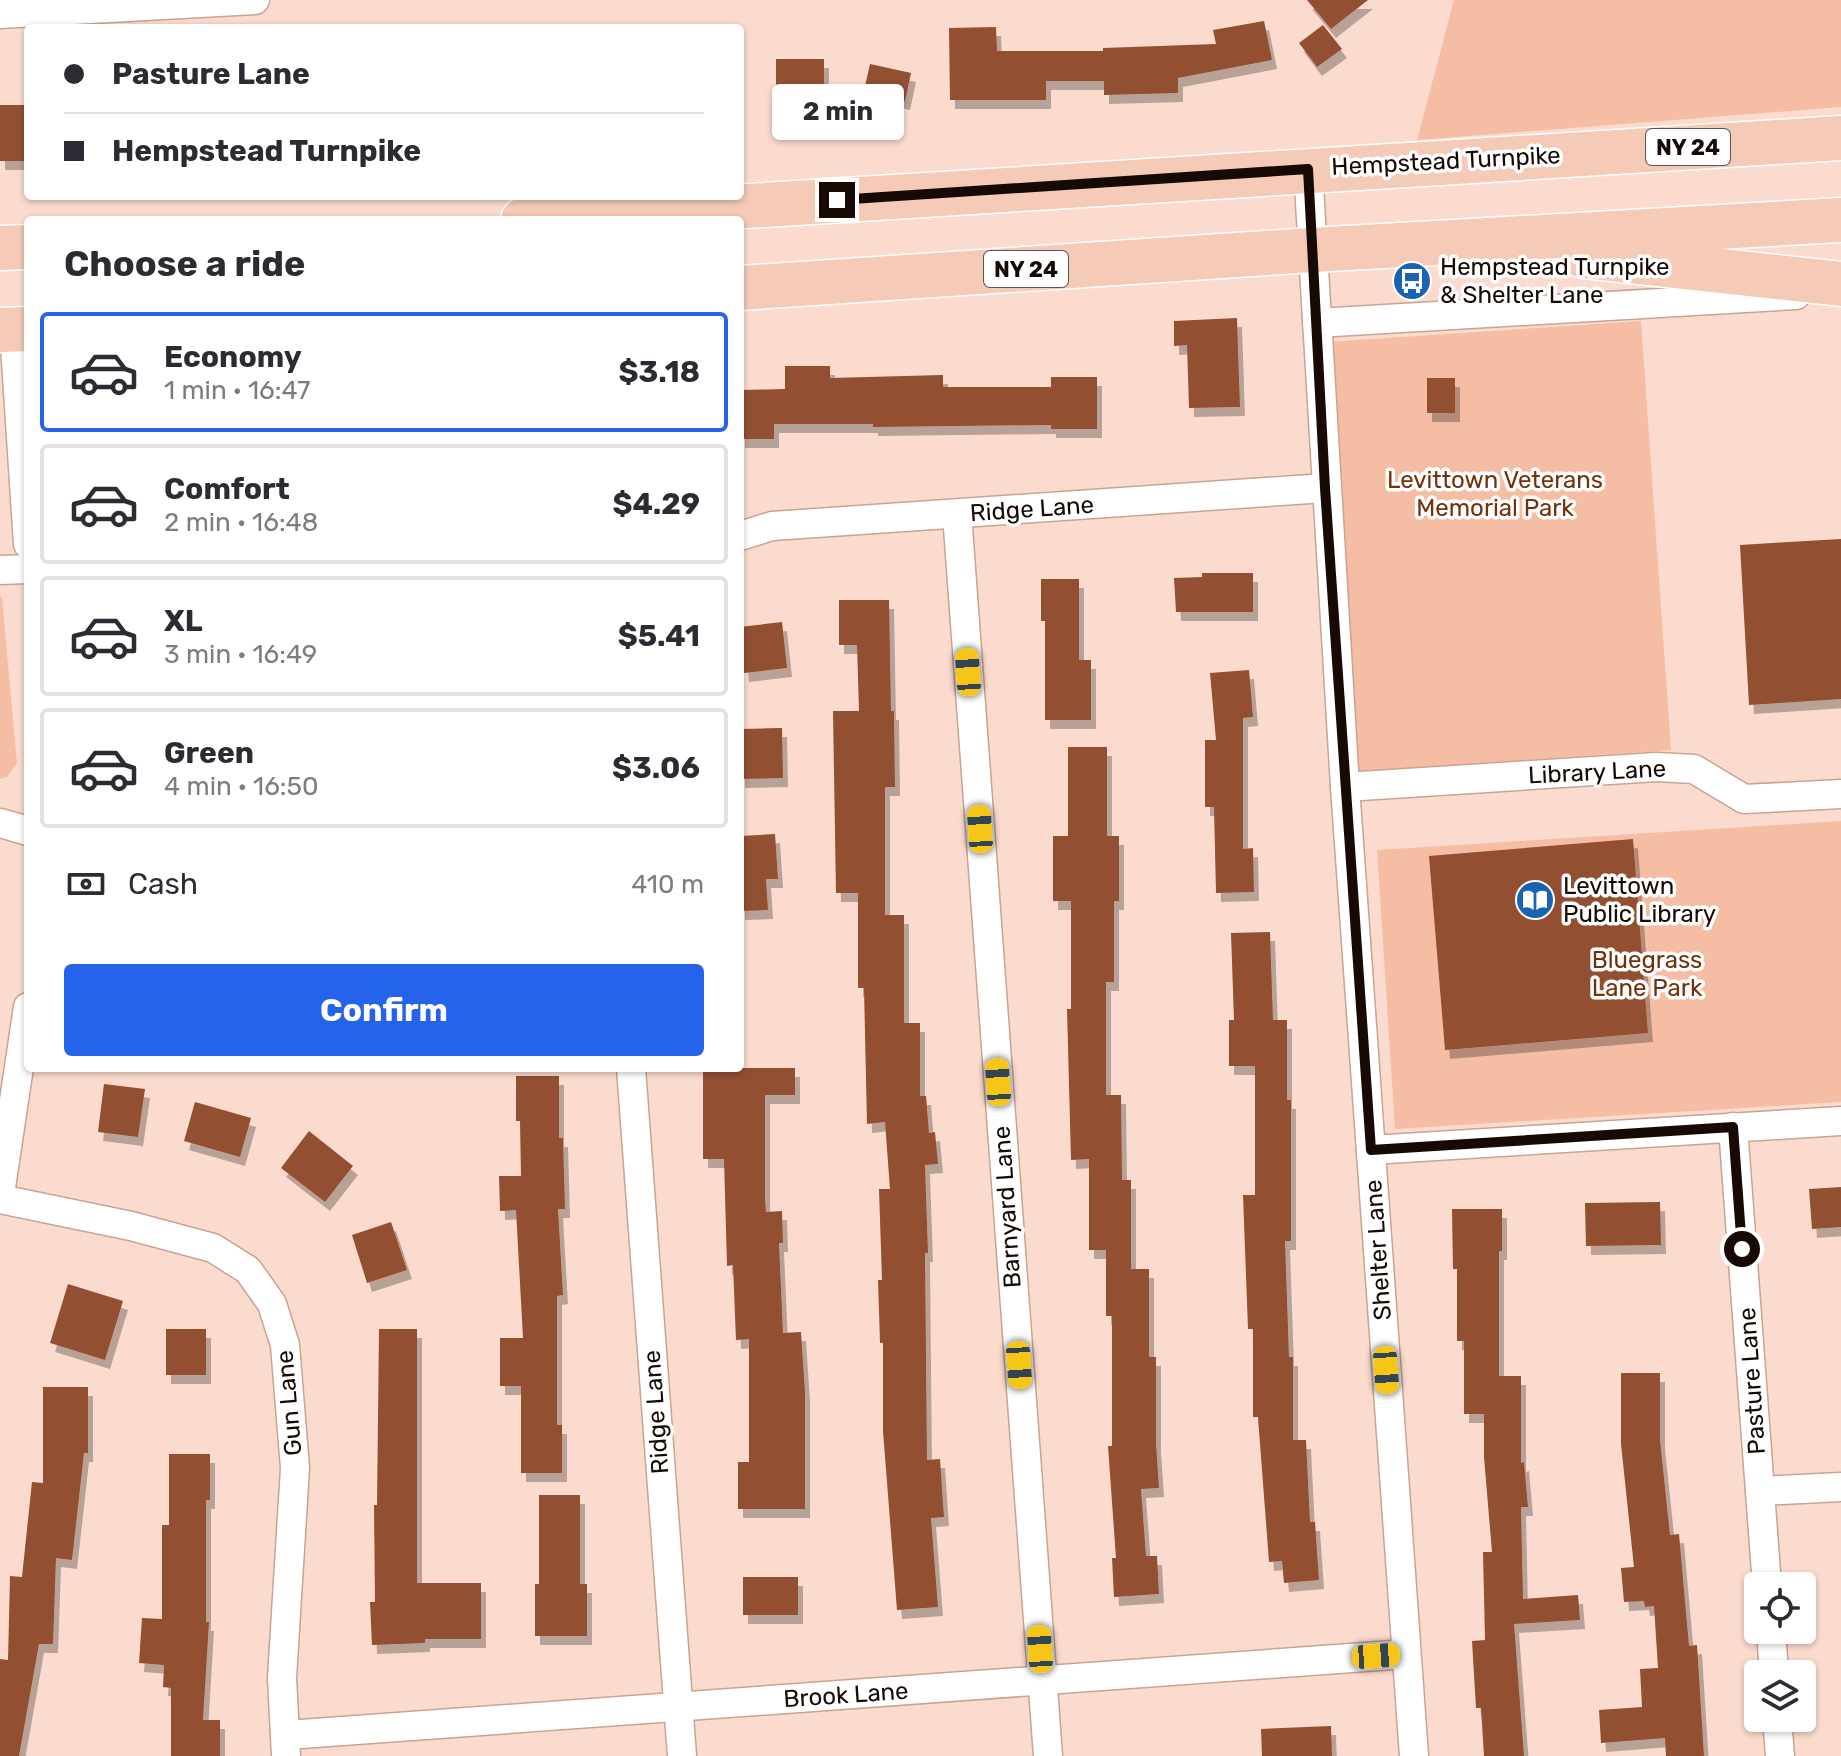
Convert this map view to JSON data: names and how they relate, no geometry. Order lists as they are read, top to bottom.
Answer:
{
  "streets": {
    "main road": ["NY 24", "Hempstead Turnpike"],
    "street": [
      "Ridge Lane",
      "Library Lane",
      "Barnyard Lane",
      "Shelter Lane",
      "Pasture Lane",
      "Gun Lane",
      "Brook Lane"
    ]
  },
  "crossings": [
    ["NY 24", "Shelter Lane"],
    ["Hempstead Turnpike", "Shelter Lane"],
    ["Ridge Lane", "Barnyard Lane"],
    ["Ridge Lane", "Shelter Lane"],
    ["Ridge Lane", "Brook Lane"],
    ["Library Lane", "Shelter Lane"],
    ["Barnyard Lane", "Brook Lane"],
    ["Shelter Lane", "Brook Lane"],
    ["Gun Lane", "Brook Lane"]
  ],
  "parks": ["Levittown Veterans Memorial Park", "Bluegrass Lane Park"],
  "places": {
    "bus stop": ["Hempstead Turnpike & Shelter Lane"],
    "library": ["Levittown Public Library"]
  },
  "page": {
    "banner": ["Pasture Lane", "Hempstead Turnpike"],
    "bubble": "2 min",
    "heading": "Choose a ride",
    "list": [
      {
        "name": "Economy",
        "note": "1 min · 16:47",
        "value": "$3.18"
      },
      {
        "name": "Comfort",
        "note": "2 min · 16:48",
        "value": "$4.29"
      },
      {
        "name": "XL",
        "note": "3 min · 16:49",
        "value": "$5.41"
      },
      {
        "name": "Green",
        "note": "4 min · 16:50",
        "value": "$3.06"
      }
    ],
    "pay": ["Cash", "410 m"],
    "buttons": "Confirm"
  }
}
